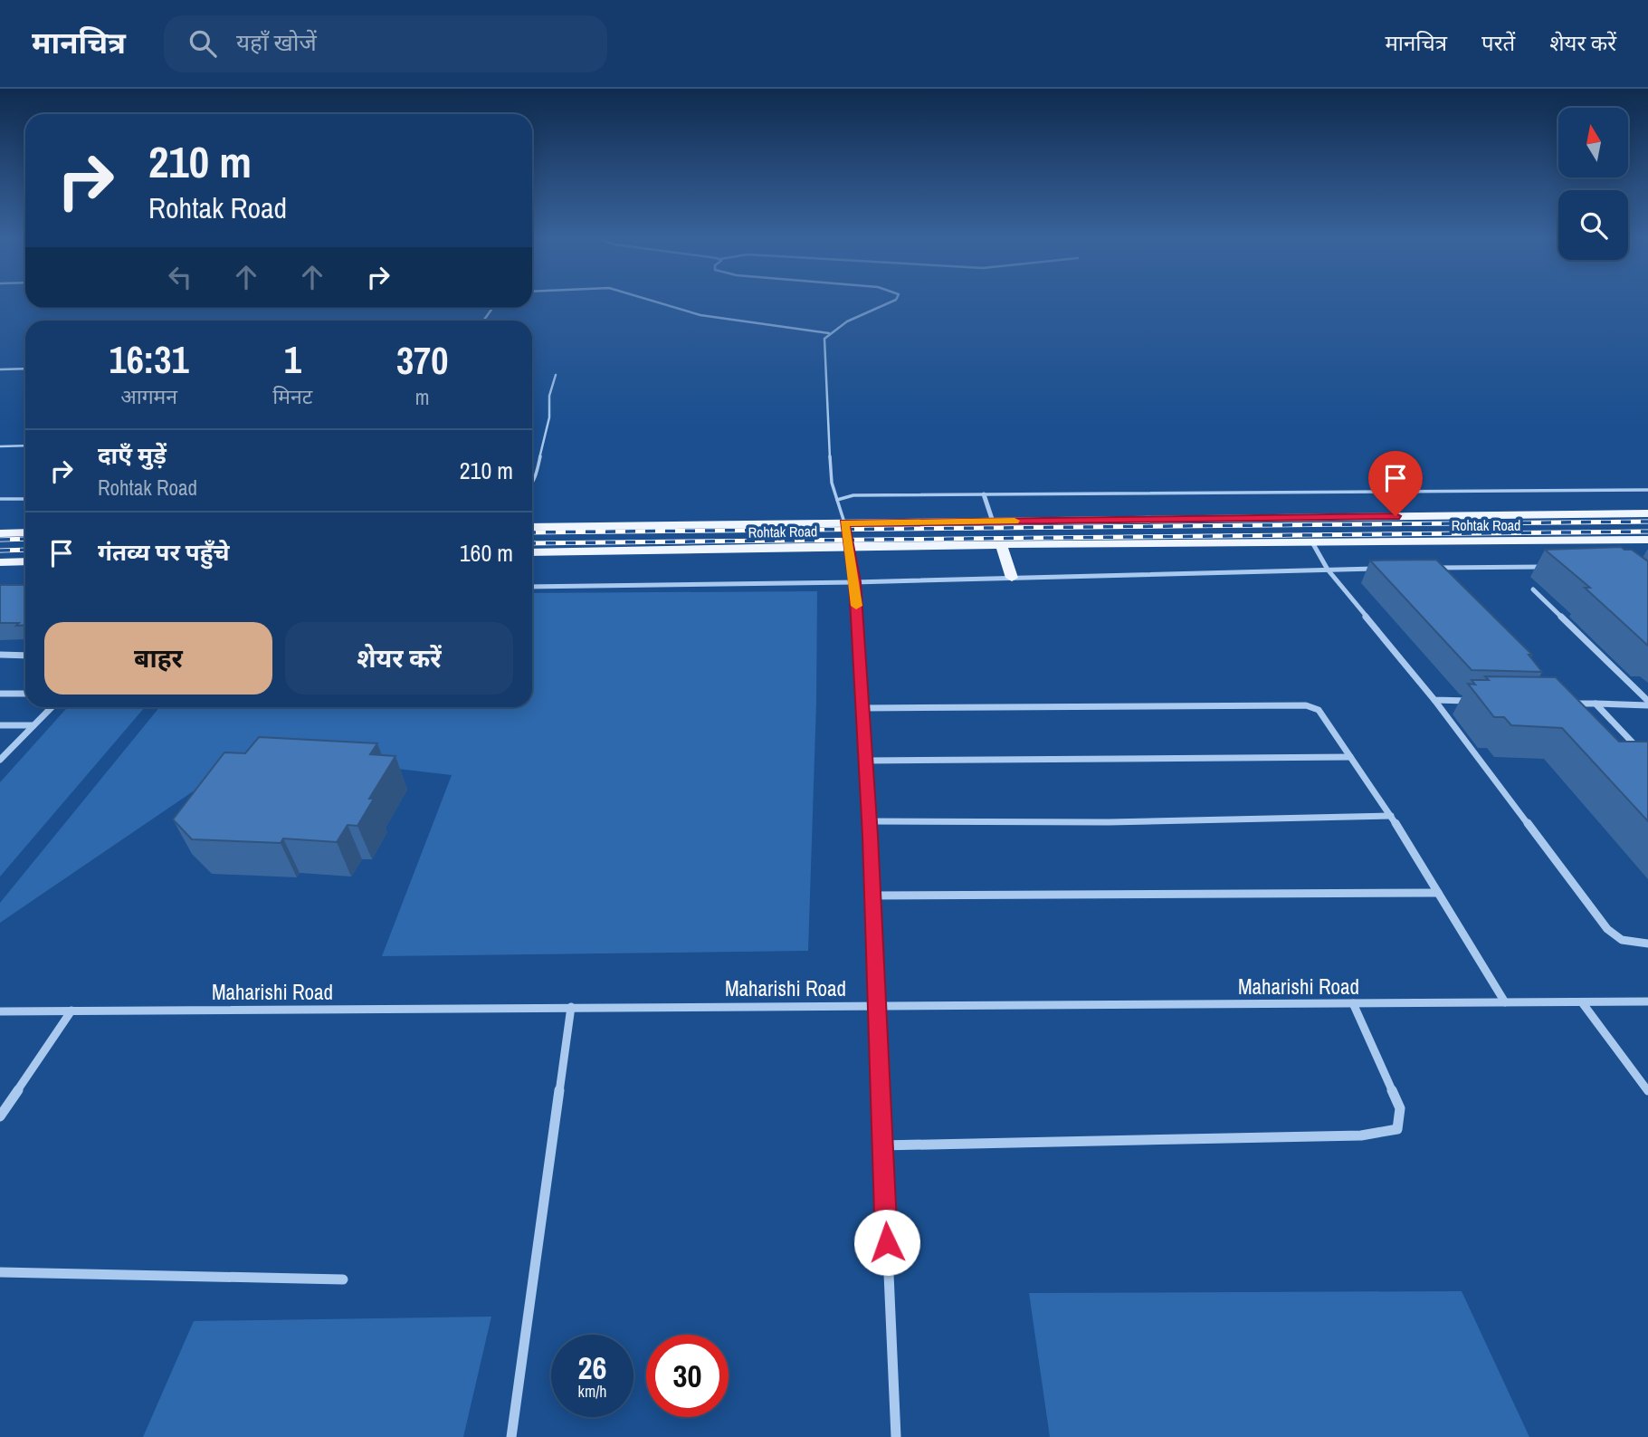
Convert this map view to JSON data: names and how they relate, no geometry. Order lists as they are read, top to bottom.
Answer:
{
  "streets": {
    "main road": ["Rohtak Road"],
    "street": ["Maharishi Road"]
  },
  "north": "top",
  "page": {
    "header": "मानचित्र",
    "search": "यहाँ खोजें",
    "nav": ["मानचित्र", "परतें", "शेयर करें"],
    "turn": ["210 m", "Rohtak Road"],
    "eta": [
      "16:31",
      "आगमन",
      "1",
      "मिनट",
      "370",
      "m"
    ],
    "list": [
      {
        "name": "दाएँ मुड़ें",
        "note": "Rohtak Road",
        "value": "210 m"
      },
      {
        "name": "गंतव्य पर पहुँचे",
        "value": "160 m"
      }
    ],
    "buttons": ["बाहर", "शेयर करें"],
    "speed": "26 km/h",
    "limit": "30"
  }
}
